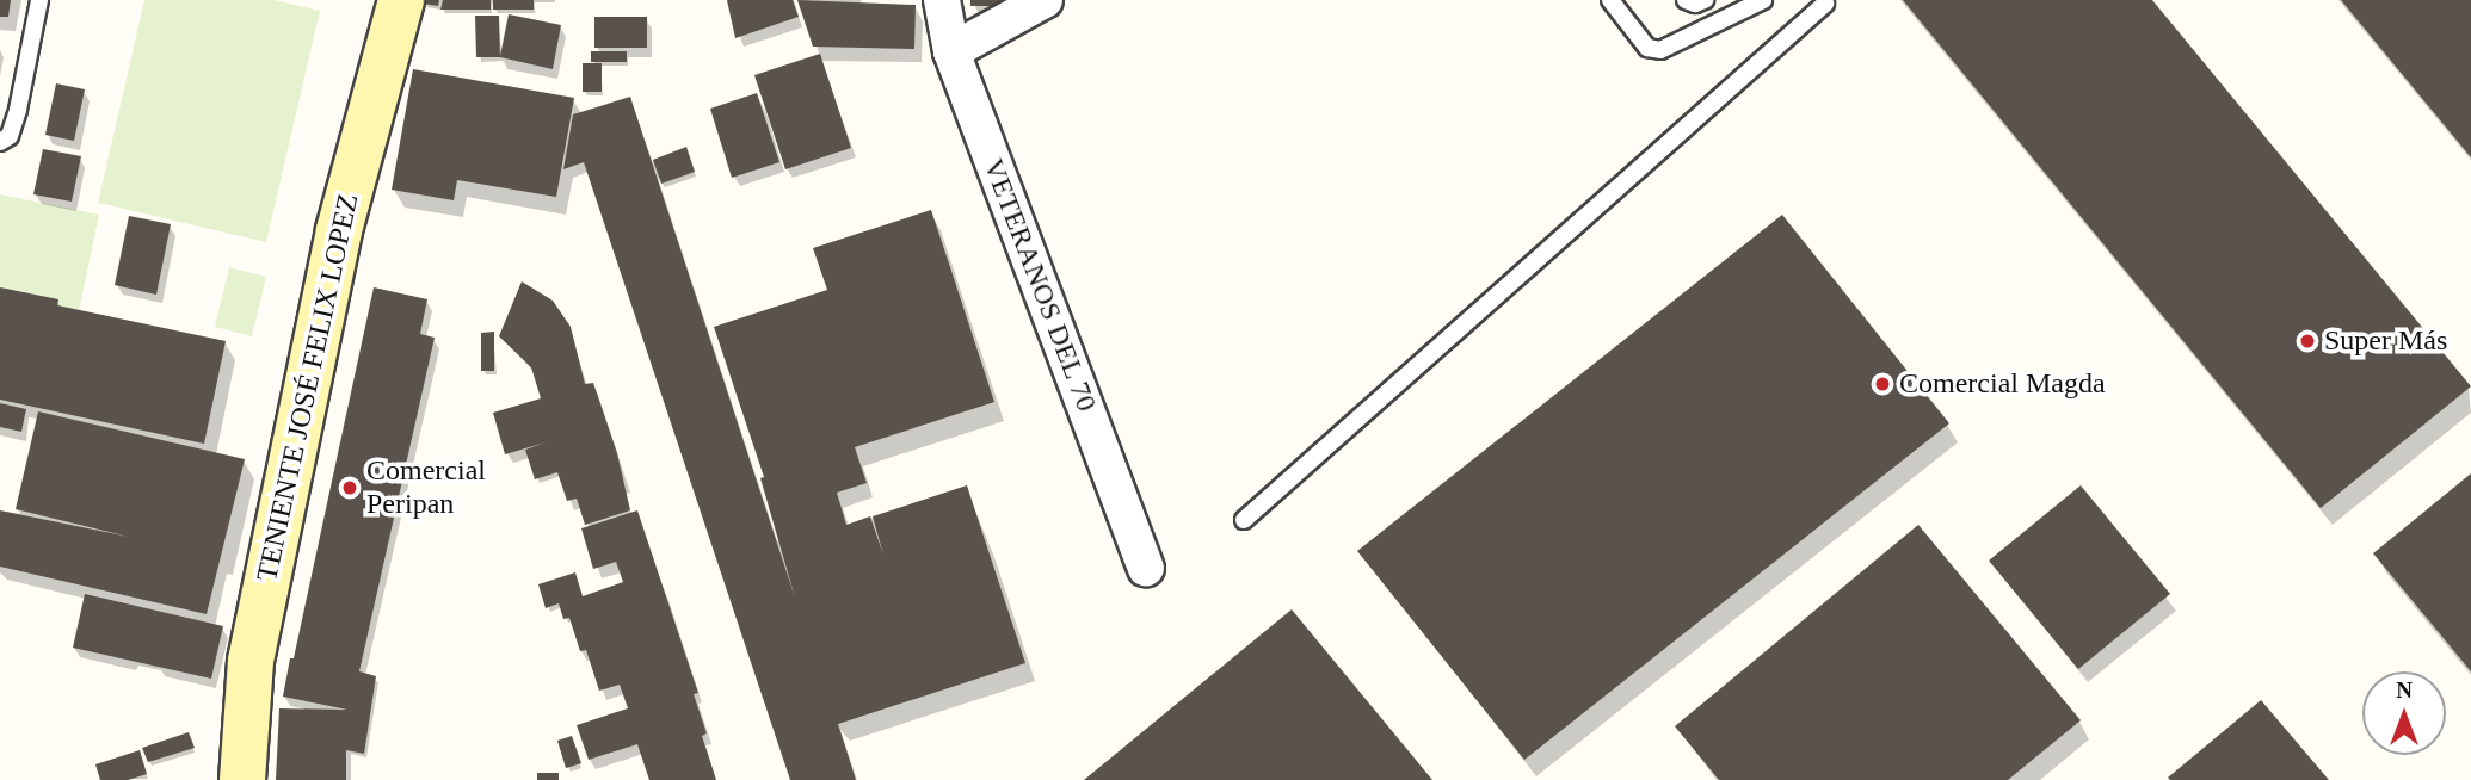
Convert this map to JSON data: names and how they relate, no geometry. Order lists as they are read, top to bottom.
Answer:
{
  "streets": {
    "main road": ["TENIENTE JOSÉ FELIX LOPEZ"],
    "street": ["VETERANOS DEL 70"]
  },
  "places": ["Super Más", "Comercial Magda", "Comercial Peripan"],
  "north": "top"
}
